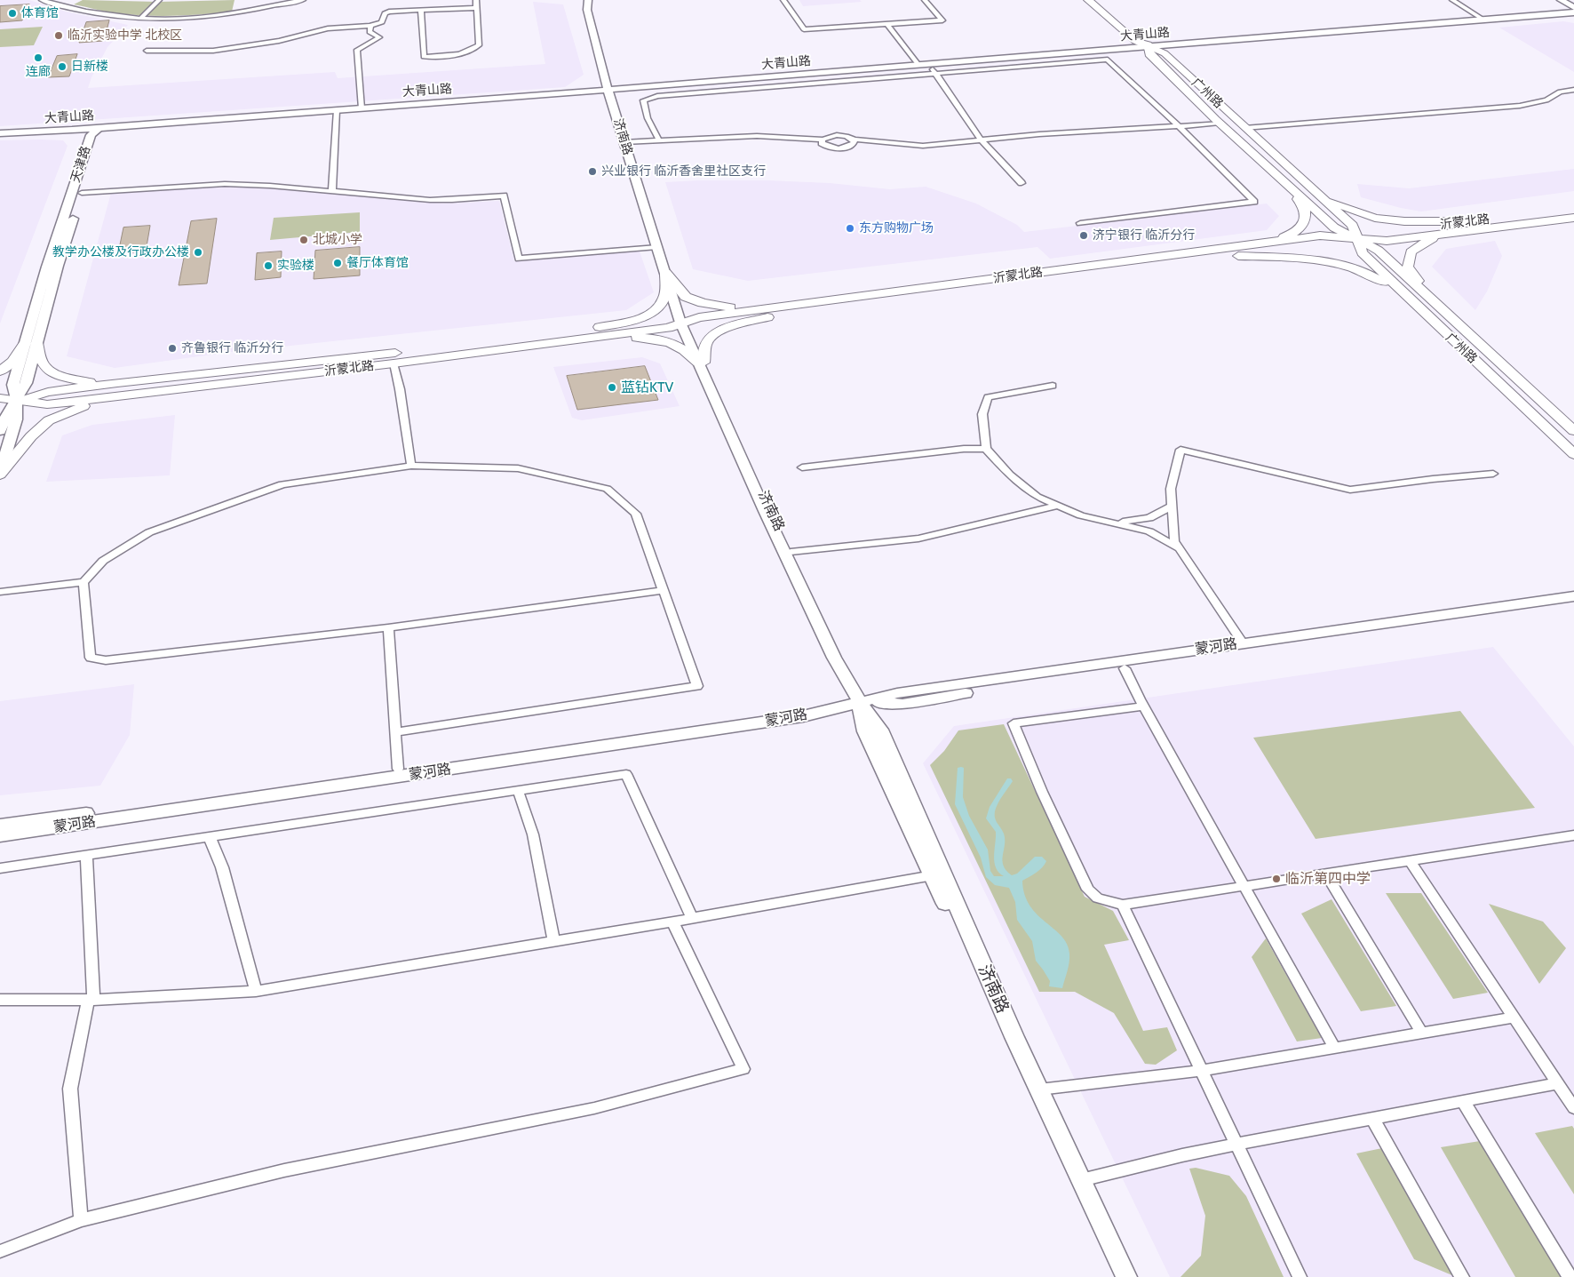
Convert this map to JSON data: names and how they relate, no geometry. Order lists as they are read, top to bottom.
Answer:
{
  "streets": {
    "main road": ["广州路", "沂蒙北路"],
    "street": [
      "大青山路",
      "济南路",
      "天津路",
      "蒙河路"
    ]
  },
  "crossings": [
    ["大青山路", "广州路"],
    ["大青山路", "济南路"],
    ["大青山路", "天津路"],
    ["广州路", "沂蒙北路"],
    ["济南路", "沂蒙北路"],
    ["济南路", "蒙河路"],
    ["天津路", "沂蒙北路"]
  ],
  "places": [
    "体育馆",
    "临沂实验中学 北校区",
    "连廊",
    "日新楼",
    "兴业银行 临沂香舍里社区支行",
    "东方购物广场",
    "济宁银行 临沂分行",
    "北城小学",
    "教学办公楼及行政办公楼",
    "餐厅体育馆",
    "实验楼",
    "齐鲁银行 临沂分行",
    "蓝钻KTV",
    "临沂第四中学"
  ]
}
